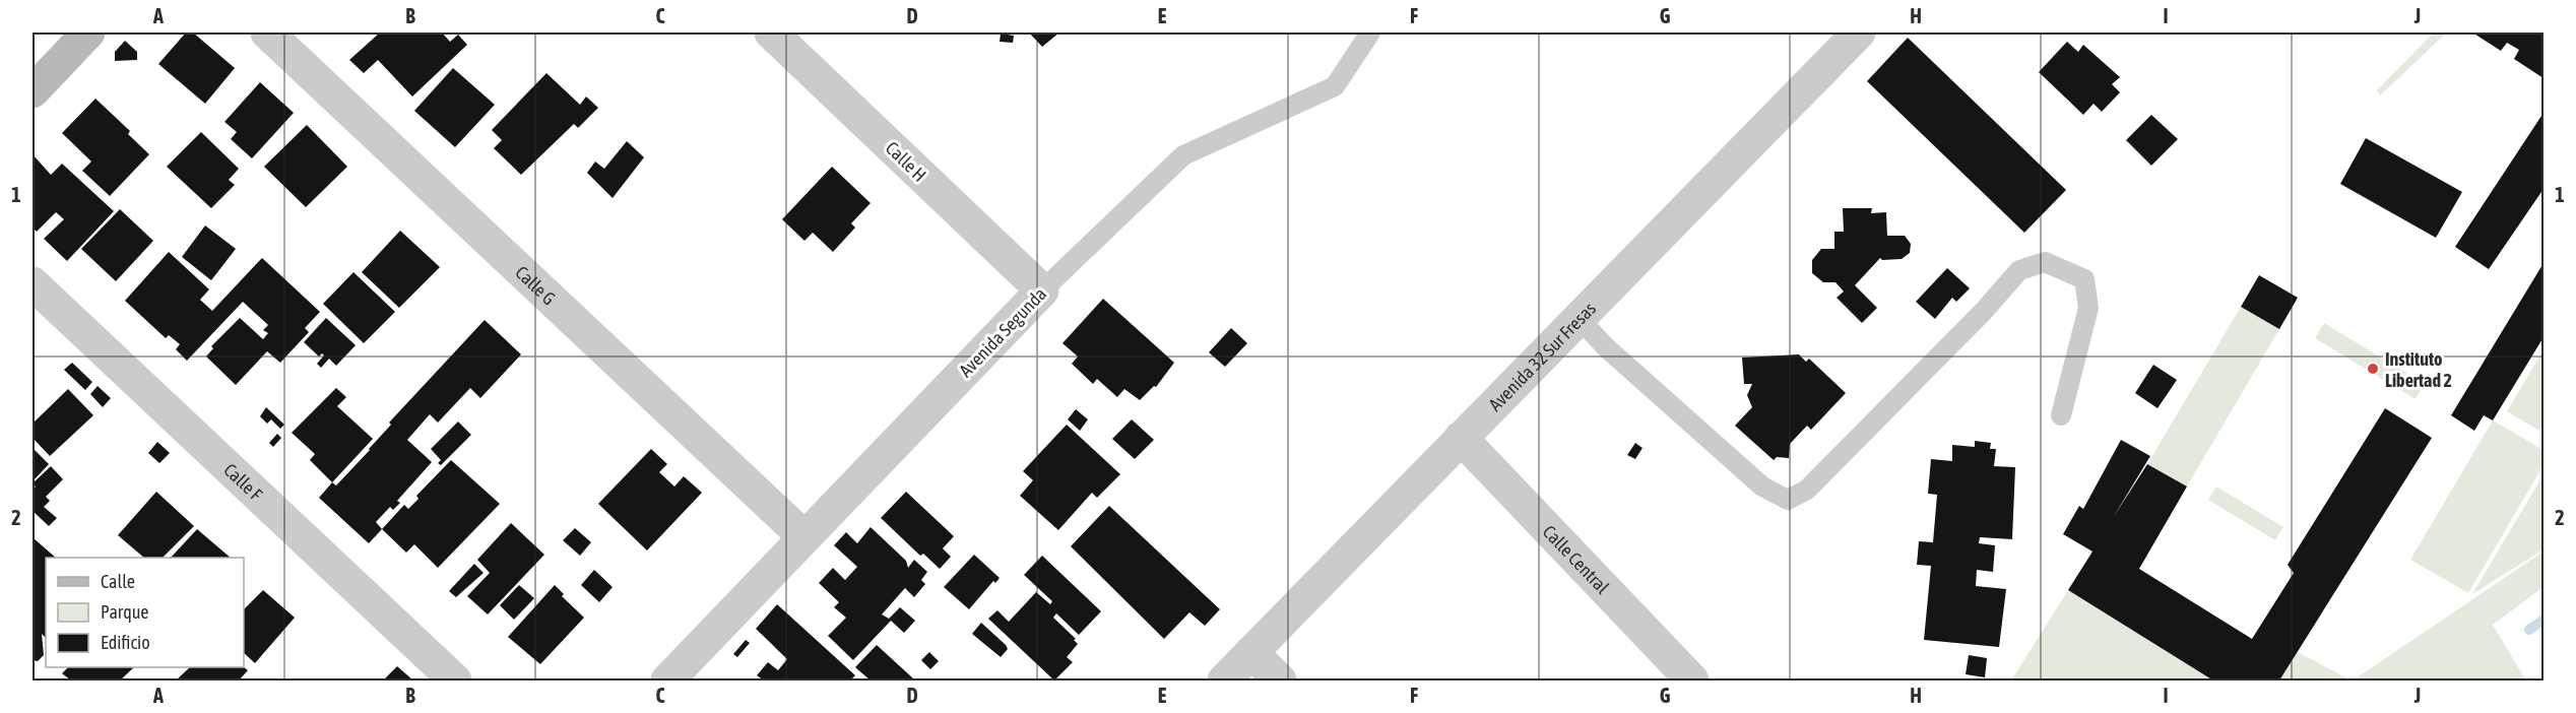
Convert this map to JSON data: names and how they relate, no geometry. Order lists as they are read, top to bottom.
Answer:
{
  "streets": {
    "street": [
      "Calle H",
      "Calle G",
      "Avenida Segunda",
      "Avenida 32 Sur Fresas",
      "Calle F",
      "Calle Central"
    ]
  },
  "crossings": [
    ["Calle H", "Avenida Segunda"],
    ["Calle G", "Avenida Segunda"],
    ["Avenida 32 Sur Fresas", "Calle Central"]
  ],
  "places": ["Instituto Libertad 2"],
  "legend": ["Calle", "Parque", "Edificio"],
  "grid": {
    "columns": [
      "A",
      "B",
      "C",
      "D",
      "E",
      "F",
      "G",
      "H",
      "I",
      "J"
    ],
    "rows": ["1", "2"]
  }
}
